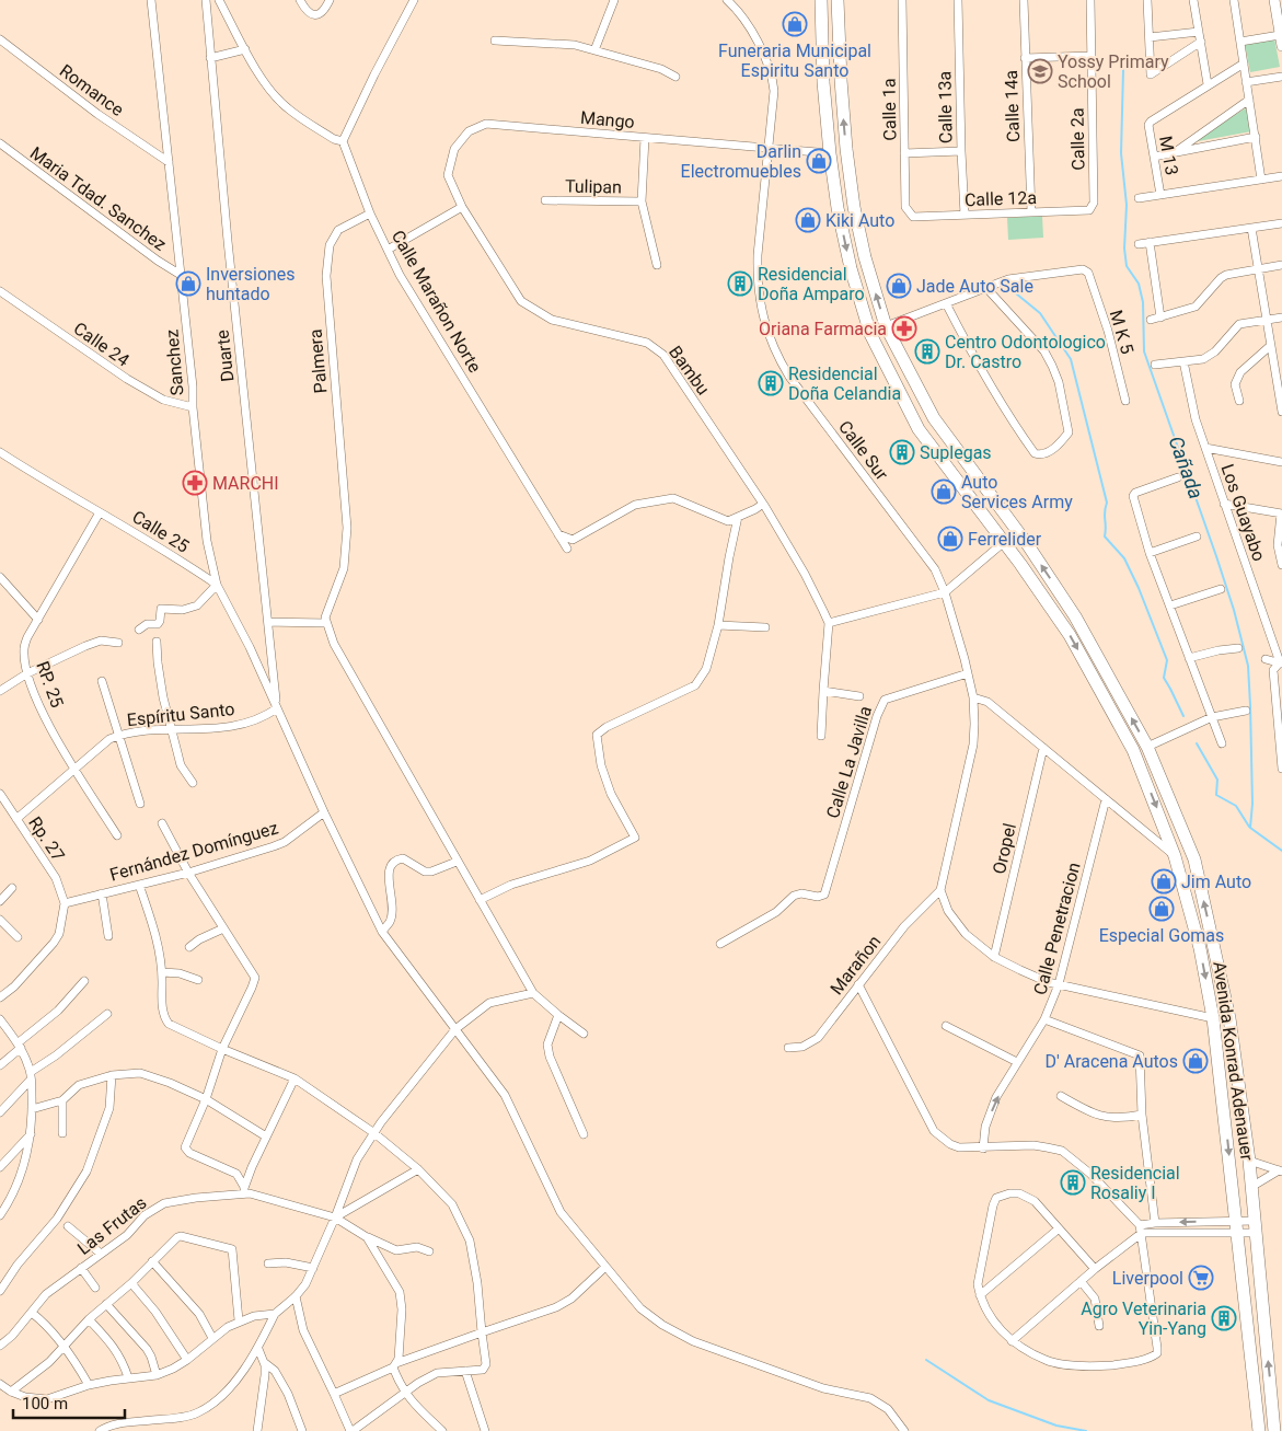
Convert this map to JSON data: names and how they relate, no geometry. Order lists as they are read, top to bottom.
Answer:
{
  "streets": {
    "main road": ["Avenida Konrad Adenauer"],
    "street": [
      "Romance",
      "Calle 14a",
      "Calle 13a",
      "Calle 1a",
      "Mango",
      "Calle 2a",
      "M 13",
      "Tulipan",
      "Maria Tdad. Sanchez",
      "Calle 12a",
      "Calle Marañon Norte",
      "M K 5",
      "Calle 24",
      "Duarte",
      "Palmera",
      "Sanchez",
      "Bambu",
      "Calle Sur",
      "Los Guayabo",
      "Calle 25",
      "RP. 25",
      "Espíritu Santo",
      "Calle La Javilla",
      "Rp. 27",
      "Oropel",
      "Fernández Domínguez",
      "Calle Penetracion",
      "Marañon",
      "Las Frutas"
    ]
  },
  "crossings": [
    ["Romance", "Sanchez"],
    ["Calle 14a", "Calle 12a"],
    ["Calle 13a", "Calle 12a"],
    ["Calle 1a", "Calle 12a"],
    ["Mango", "Bambu"],
    ["Mango", "Calle Sur"],
    ["Mango", "Avenida Konrad Adenauer"],
    ["Calle 2a", "Calle 12a"],
    ["Maria Tdad. Sanchez", "Sanchez"],
    ["Calle Marañon Norte", "Palmera"],
    ["Calle 24", "Sanchez"],
    ["Duarte", "Sanchez"],
    ["Duarte", "Espíritu Santo"],
    ["Sanchez", "Calle 25"],
    ["Sanchez", "Espíritu Santo"],
    ["Sanchez", "Fernández Domínguez"],
    ["Calle Sur", "Calle La Javilla"],
    ["Calle Sur", "Marañon"],
    ["Calle 25", "RP. 25"],
    ["RP. 25", "Espíritu Santo"],
    ["Espíritu Santo", "Rp. 27"],
    ["Rp. 27", "Fernández Domínguez"]
  ],
  "water": ["Cañada"],
  "places": {
    "shop": [
      "Funeraria Municipal Espiritu Santo",
      "Darlin Electromuebles",
      "Kiki Auto",
      "Inversiones huntado",
      "Jade Auto Sale",
      "Auto Services Army",
      "Ferrelider",
      "Jim Auto",
      "Especial Gomas",
      "D' Aracena Autos"
    ],
    "school or university": ["Yossy Primary School"],
    "building": [
      "Residencial Doña Amparo",
      "Centro Odontologico Dr. Castro",
      "Residencial Doña Celandia",
      "Suplegas",
      "Residencial Rosaliy I",
      "Agro Veterinaria Yin-Yang"
    ],
    "pharmacy": ["Oriana Farmacia", "MARCHI"],
    "supermarket": ["Liverpool"]
  },
  "scale_bar": "100 m"
}
